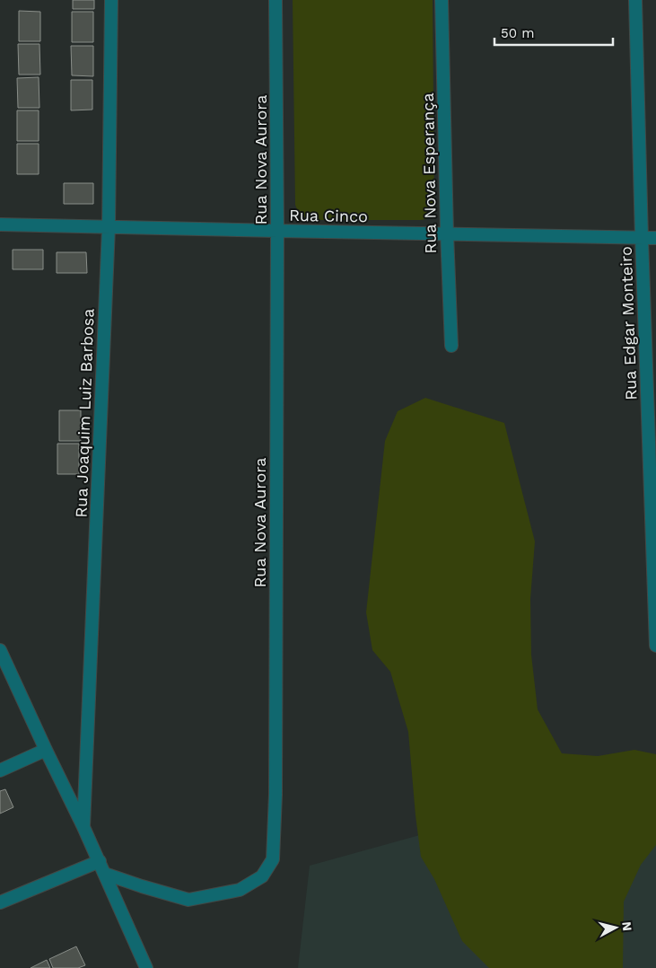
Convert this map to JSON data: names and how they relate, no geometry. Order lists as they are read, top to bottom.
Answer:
{
  "streets": {
    "street": [
      "Rua Nova Aurora",
      "Rua Nova Esperança",
      "Rua Cinco",
      "Rua Edgar Monteiro",
      "Rua Joaquim Luiz Barbosa"
    ]
  },
  "crossings": [
    ["Rua Nova Aurora", "Rua Cinco"],
    ["Rua Nova Esperança", "Rua Cinco"],
    ["Rua Cinco", "Rua Edgar Monteiro"],
    ["Rua Cinco", "Rua Joaquim Luiz Barbosa"]
  ],
  "scale_bar": "50 m",
  "north": "right"
}
